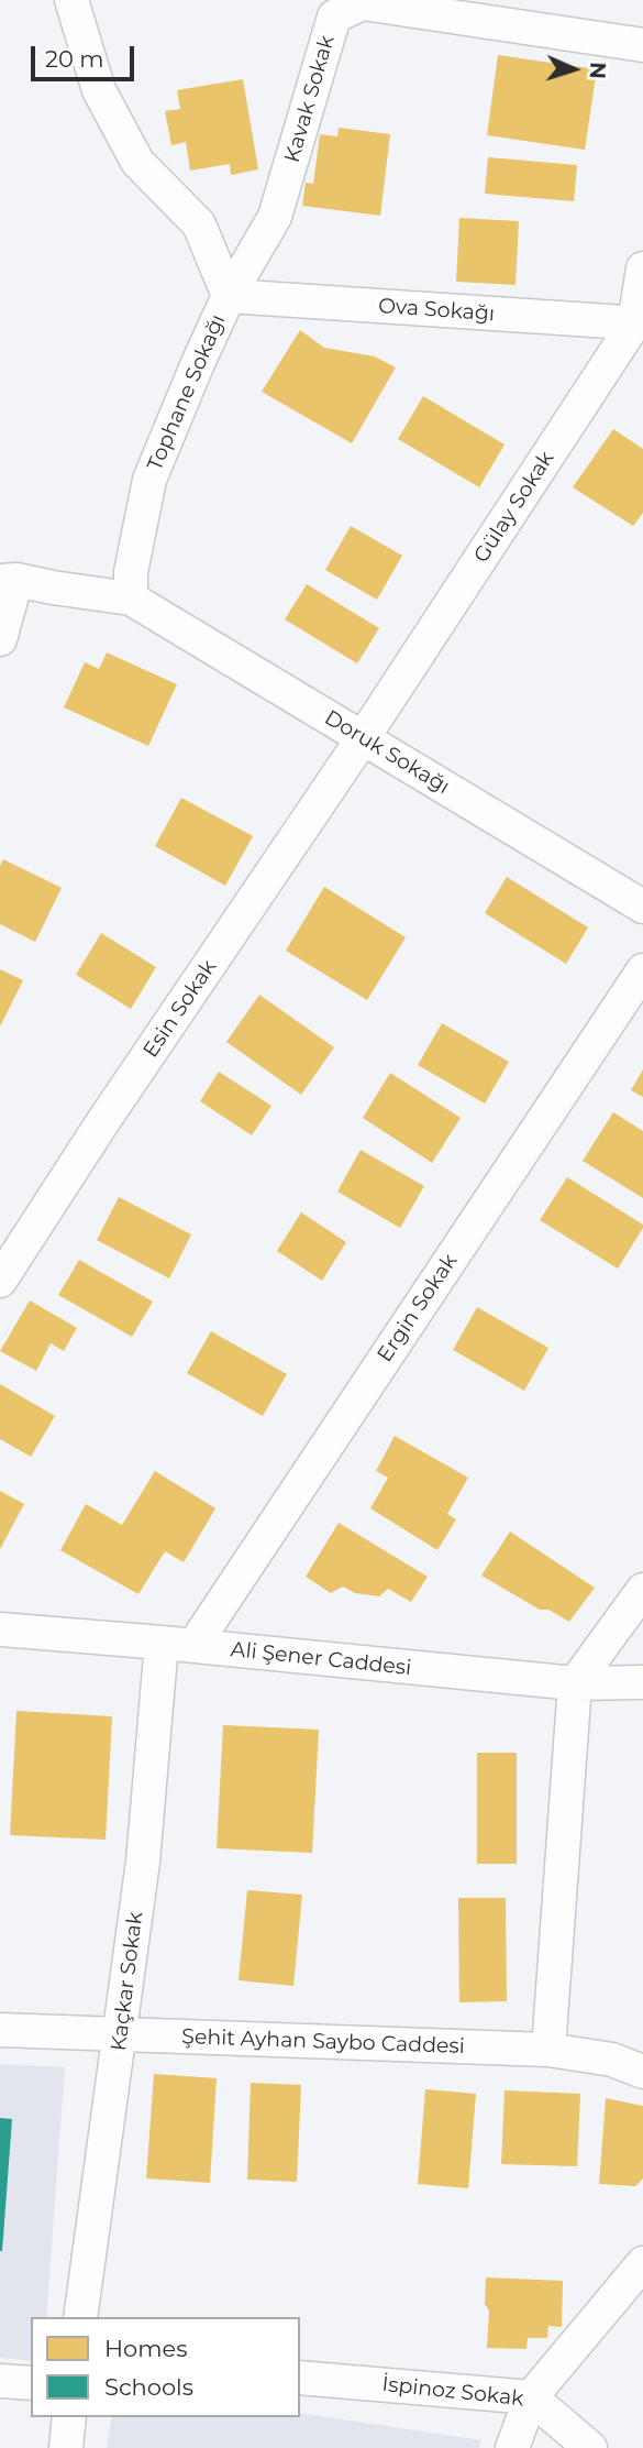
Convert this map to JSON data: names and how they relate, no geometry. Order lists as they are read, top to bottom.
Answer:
{
  "streets": {
    "street": [
      "Kavak Sokak",
      "Ova Sokağı",
      "Tophane Sokağı",
      "Gülay Sokak",
      "Doruk Sokağı",
      "Esin Sokak",
      "Ergin Sokak",
      "Ali Şener Caddesi",
      "Kaçkar Sokak",
      "Şehit Ayhan Saybo Caddesi",
      "İspinoz Sokak"
    ]
  },
  "crossings": [
    ["Kavak Sokak", "Ova Sokağı"],
    ["Kavak Sokak", "Tophane Sokağı"],
    ["Ova Sokağı", "Tophane Sokağı"],
    ["Ova Sokağı", "Gülay Sokak"],
    ["Tophane Sokağı", "Doruk Sokağı"],
    ["Gülay Sokak", "Doruk Sokağı"],
    ["Gülay Sokak", "Esin Sokak"],
    ["Doruk Sokağı", "Esin Sokak"],
    ["Ergin Sokak", "Ali Şener Caddesi"],
    ["Ergin Sokak", "Kaçkar Sokak"],
    ["Ali Şener Caddesi", "Kaçkar Sokak"],
    ["Kaçkar Sokak", "Şehit Ayhan Saybo Caddesi"]
  ],
  "legend": ["Homes", "Schools"],
  "scale_bar": "20 m",
  "north": "right"
}
